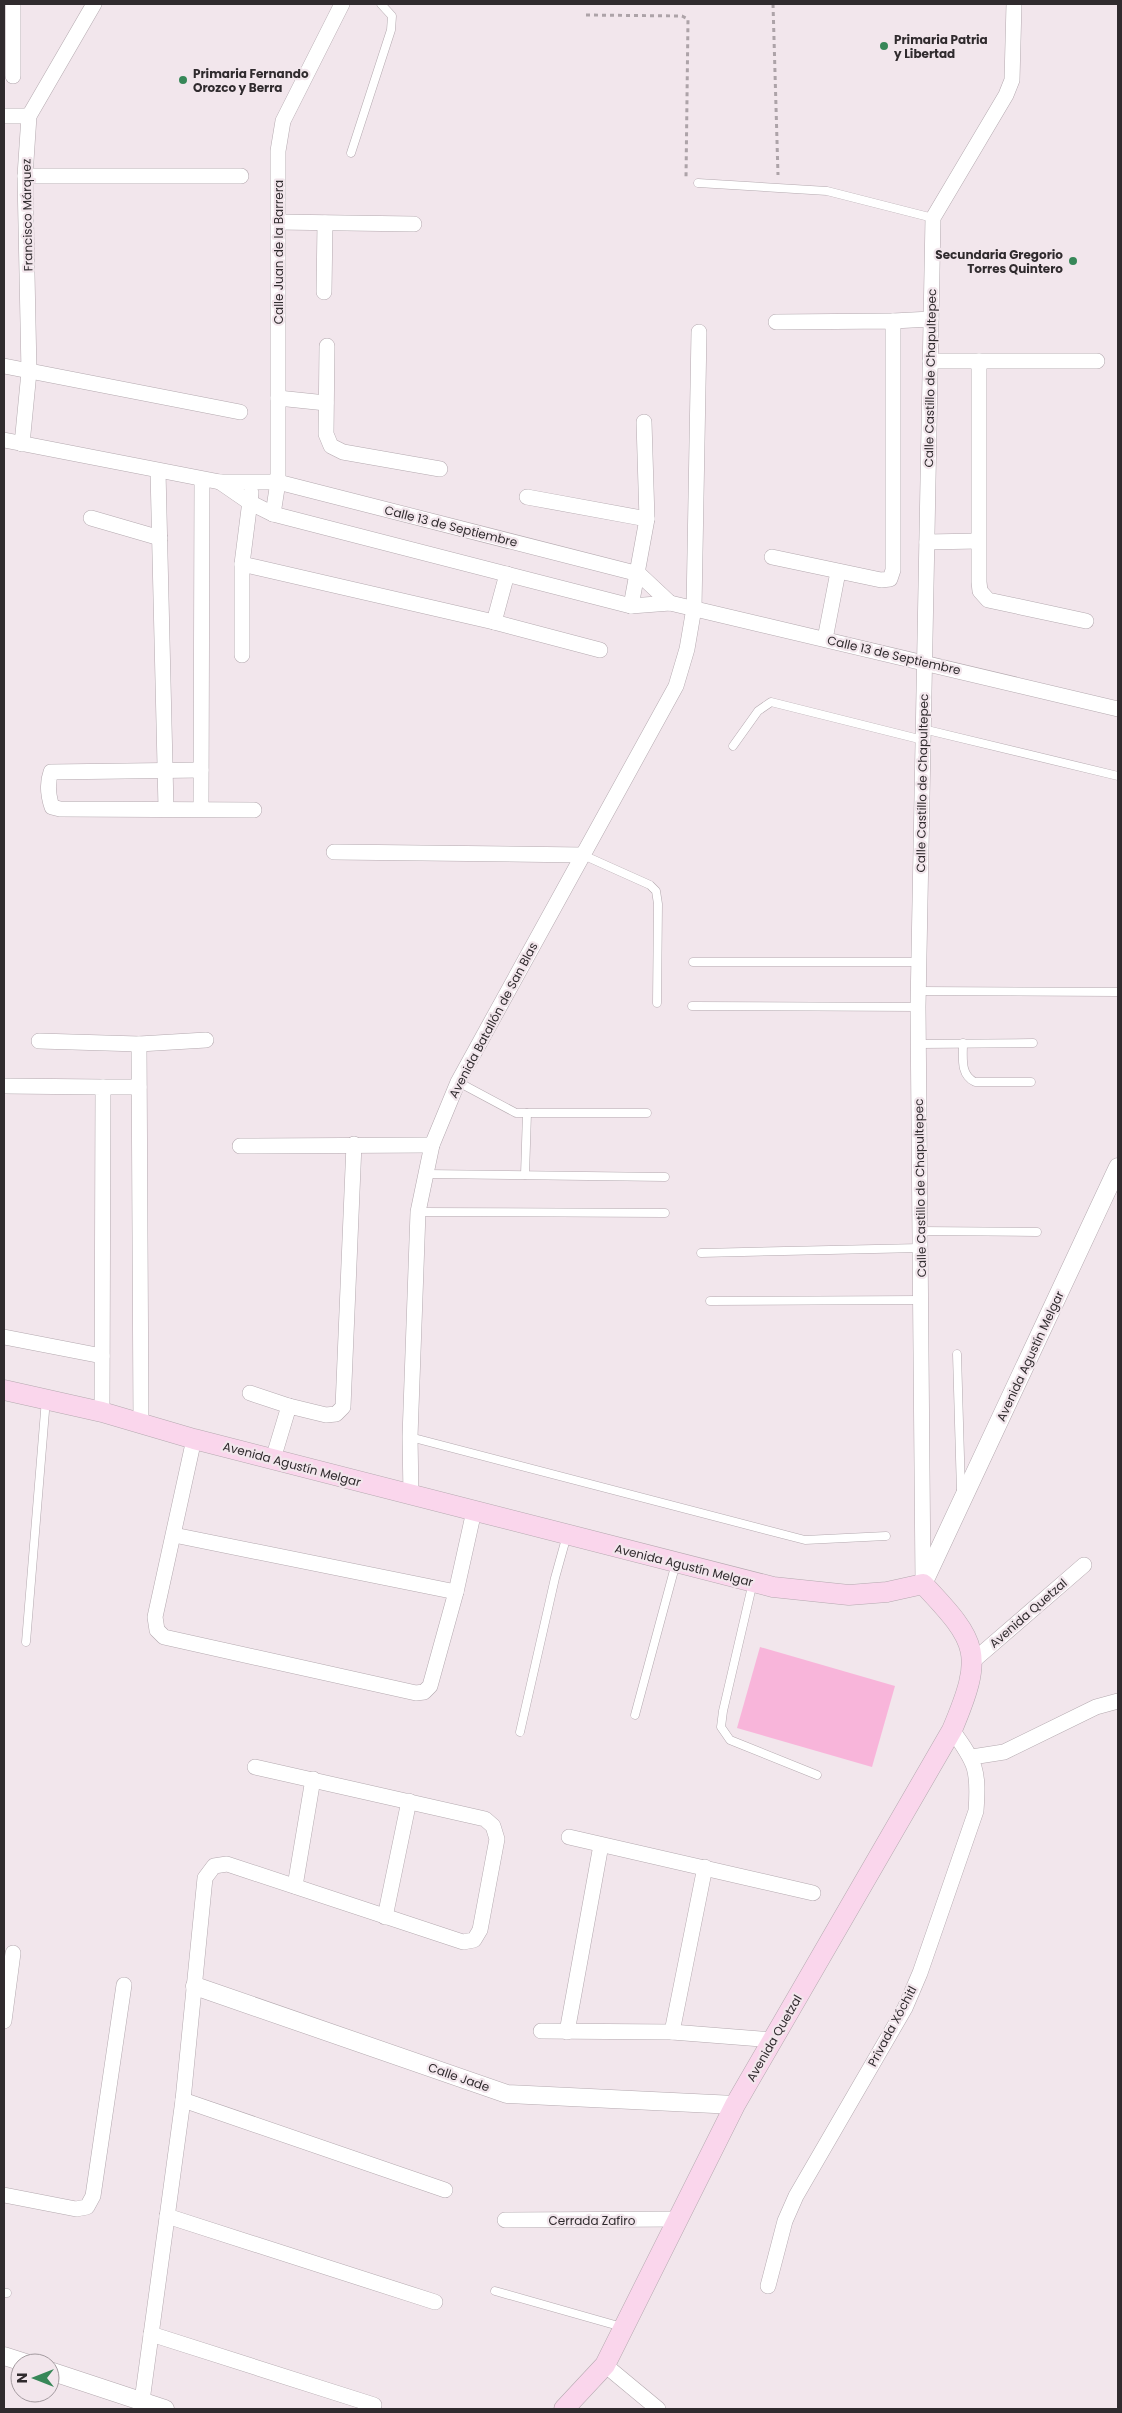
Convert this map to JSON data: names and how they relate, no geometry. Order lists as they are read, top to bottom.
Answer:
{
  "streets": {
    "main road": ["Avenida Agustín Melgar", "Avenida Quetzal"],
    "street": [
      "Francisco Márquez",
      "Calle Juan de la Barrera",
      "Calle Castillo de Chapultepec",
      "Calle 13 de Septiembre",
      "Avenida Batallón de San Blas",
      "Privada Xóchitl",
      "Calle Jade",
      "Cerrada Zafiro"
    ]
  },
  "crossings": [
    ["Francisco Márquez", "Calle 13 de Septiembre"],
    ["Calle Juan de la Barrera", "Calle 13 de Septiembre"],
    ["Calle Castillo de Chapultepec", "Calle 13 de Septiembre"],
    ["Calle Castillo de Chapultepec", "Avenida Agustín Melgar"],
    ["Calle Castillo de Chapultepec", "Avenida Quetzal"],
    ["Calle 13 de Septiembre", "Avenida Batallón de San Blas"],
    ["Avenida Batallón de San Blas", "Avenida Agustín Melgar"],
    ["Avenida Agustín Melgar", "Avenida Quetzal"],
    ["Avenida Quetzal", "Privada Xóchitl"],
    ["Avenida Quetzal", "Calle Jade"],
    ["Avenida Quetzal", "Cerrada Zafiro"]
  ],
  "places": ["Primaria Patria y Libertad", "Primaria Fernando Orozco y Berra", "Secundaria Gregorio Torres Quintero"],
  "north": "left"
}
